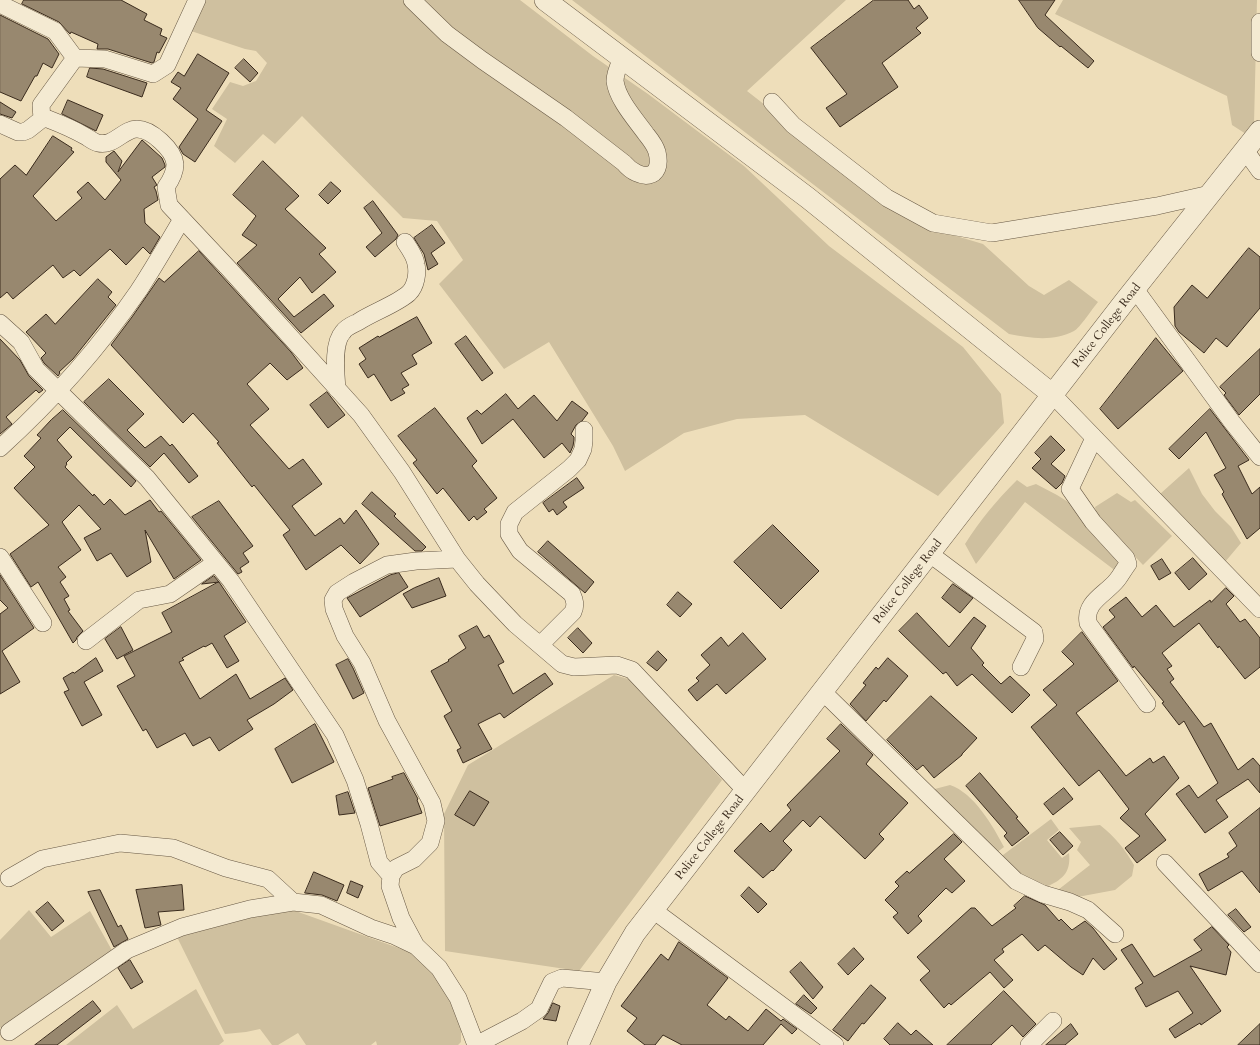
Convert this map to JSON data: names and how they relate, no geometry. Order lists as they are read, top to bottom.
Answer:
{
  "streets": {
    "street": ["Police College Road"]
  }
}
